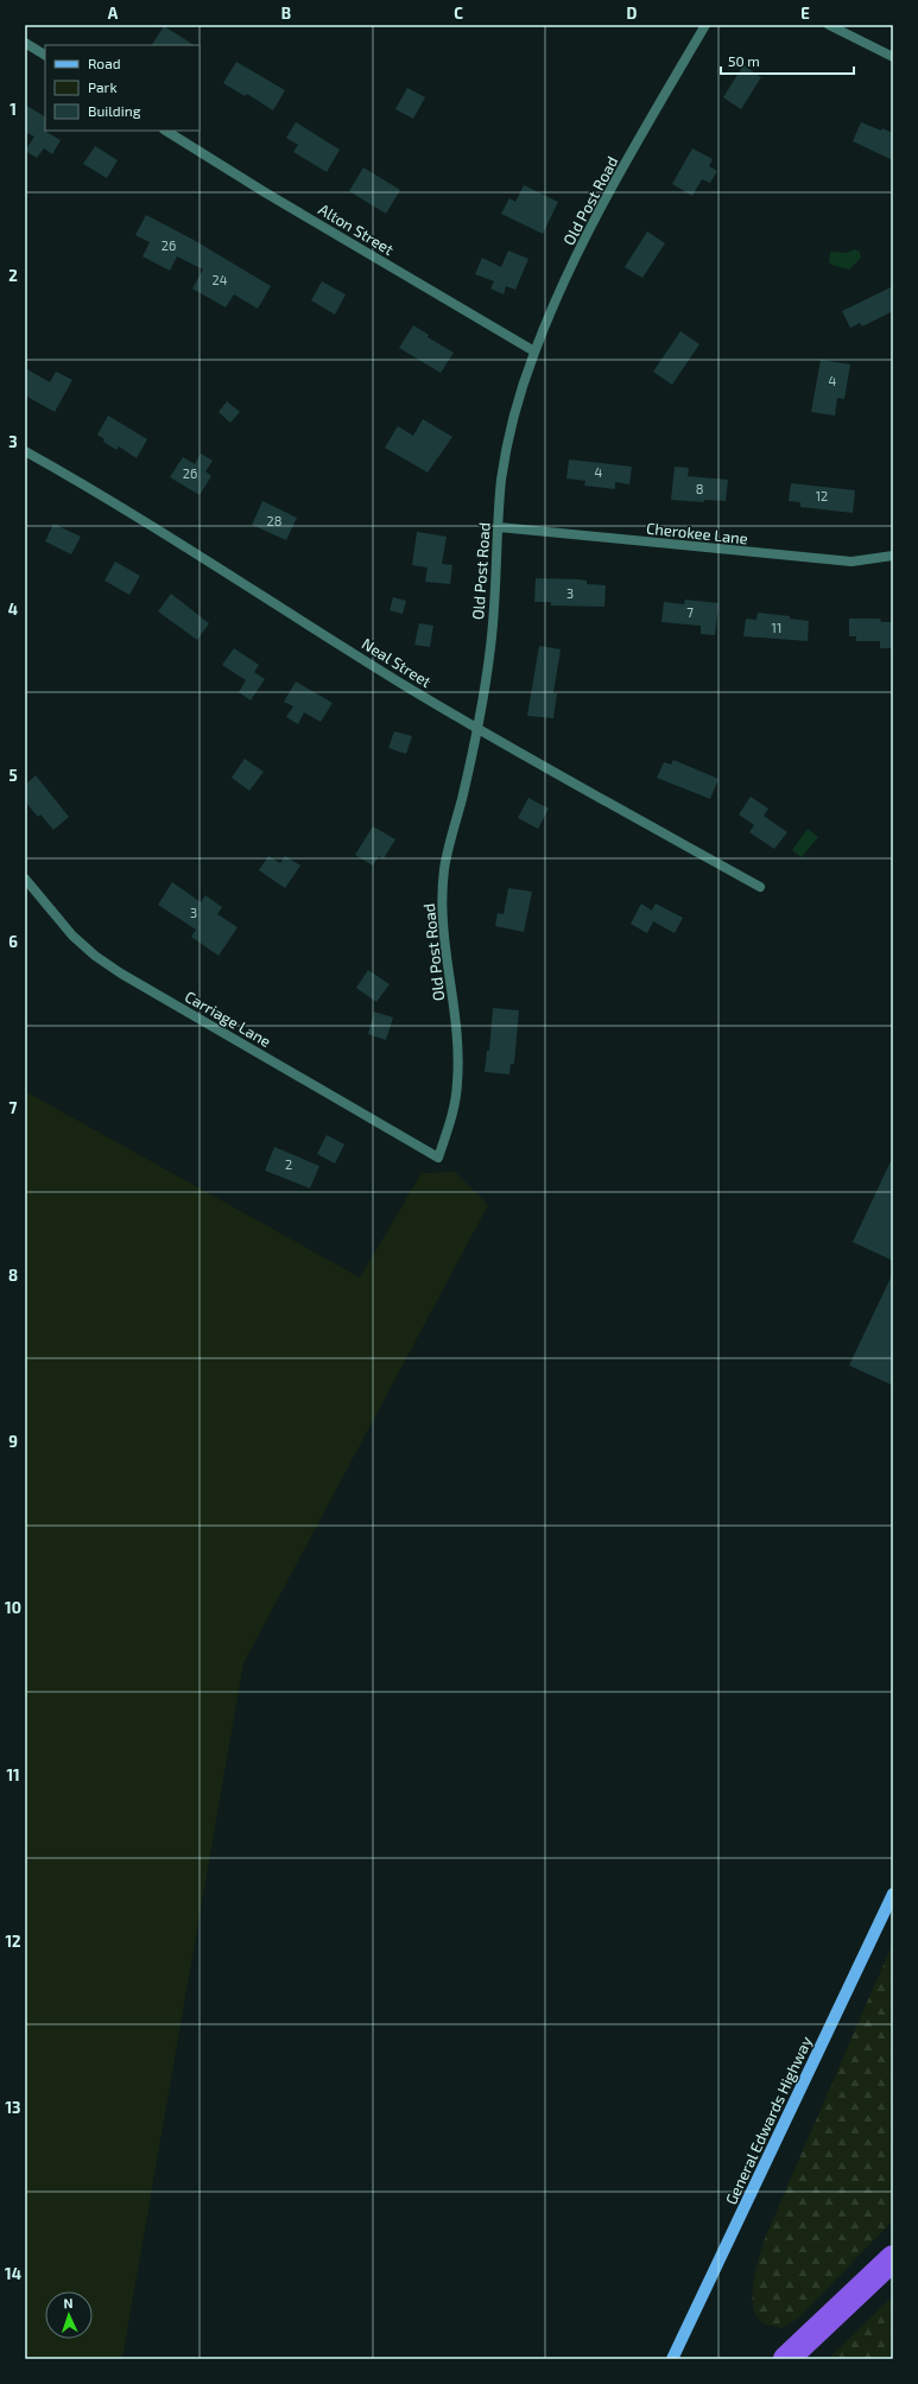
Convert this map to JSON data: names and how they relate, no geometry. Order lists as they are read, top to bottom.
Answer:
{
  "streets": {
    "main road": ["General Edwards Highway"],
    "street": [
      "Old Post Road",
      "Alton Street",
      "Cherokee Lane",
      "Neal Street",
      "Carriage Lane"
    ]
  },
  "crossings": [
    ["Old Post Road", "Alton Street"],
    ["Old Post Road", "Cherokee Lane"],
    ["Old Post Road", "Neal Street"],
    ["Old Post Road", "Carriage Lane"]
  ],
  "house_numbers": [
    "26",
    "24",
    "4",
    "4",
    "26",
    "8",
    "12",
    "28",
    "3",
    "7",
    "11",
    "3",
    "2"
  ],
  "legend": ["Road", "Park", "Building"],
  "scale_bar": "50 m",
  "north": "top",
  "grid": {
    "columns": [
      "A",
      "B",
      "C",
      "D",
      "E"
    ],
    "rows": [
      "1",
      "2",
      "3",
      "4",
      "5",
      "6",
      "7",
      "8",
      "9",
      "10",
      "11",
      "12",
      "13",
      "14"
    ]
  }
}
